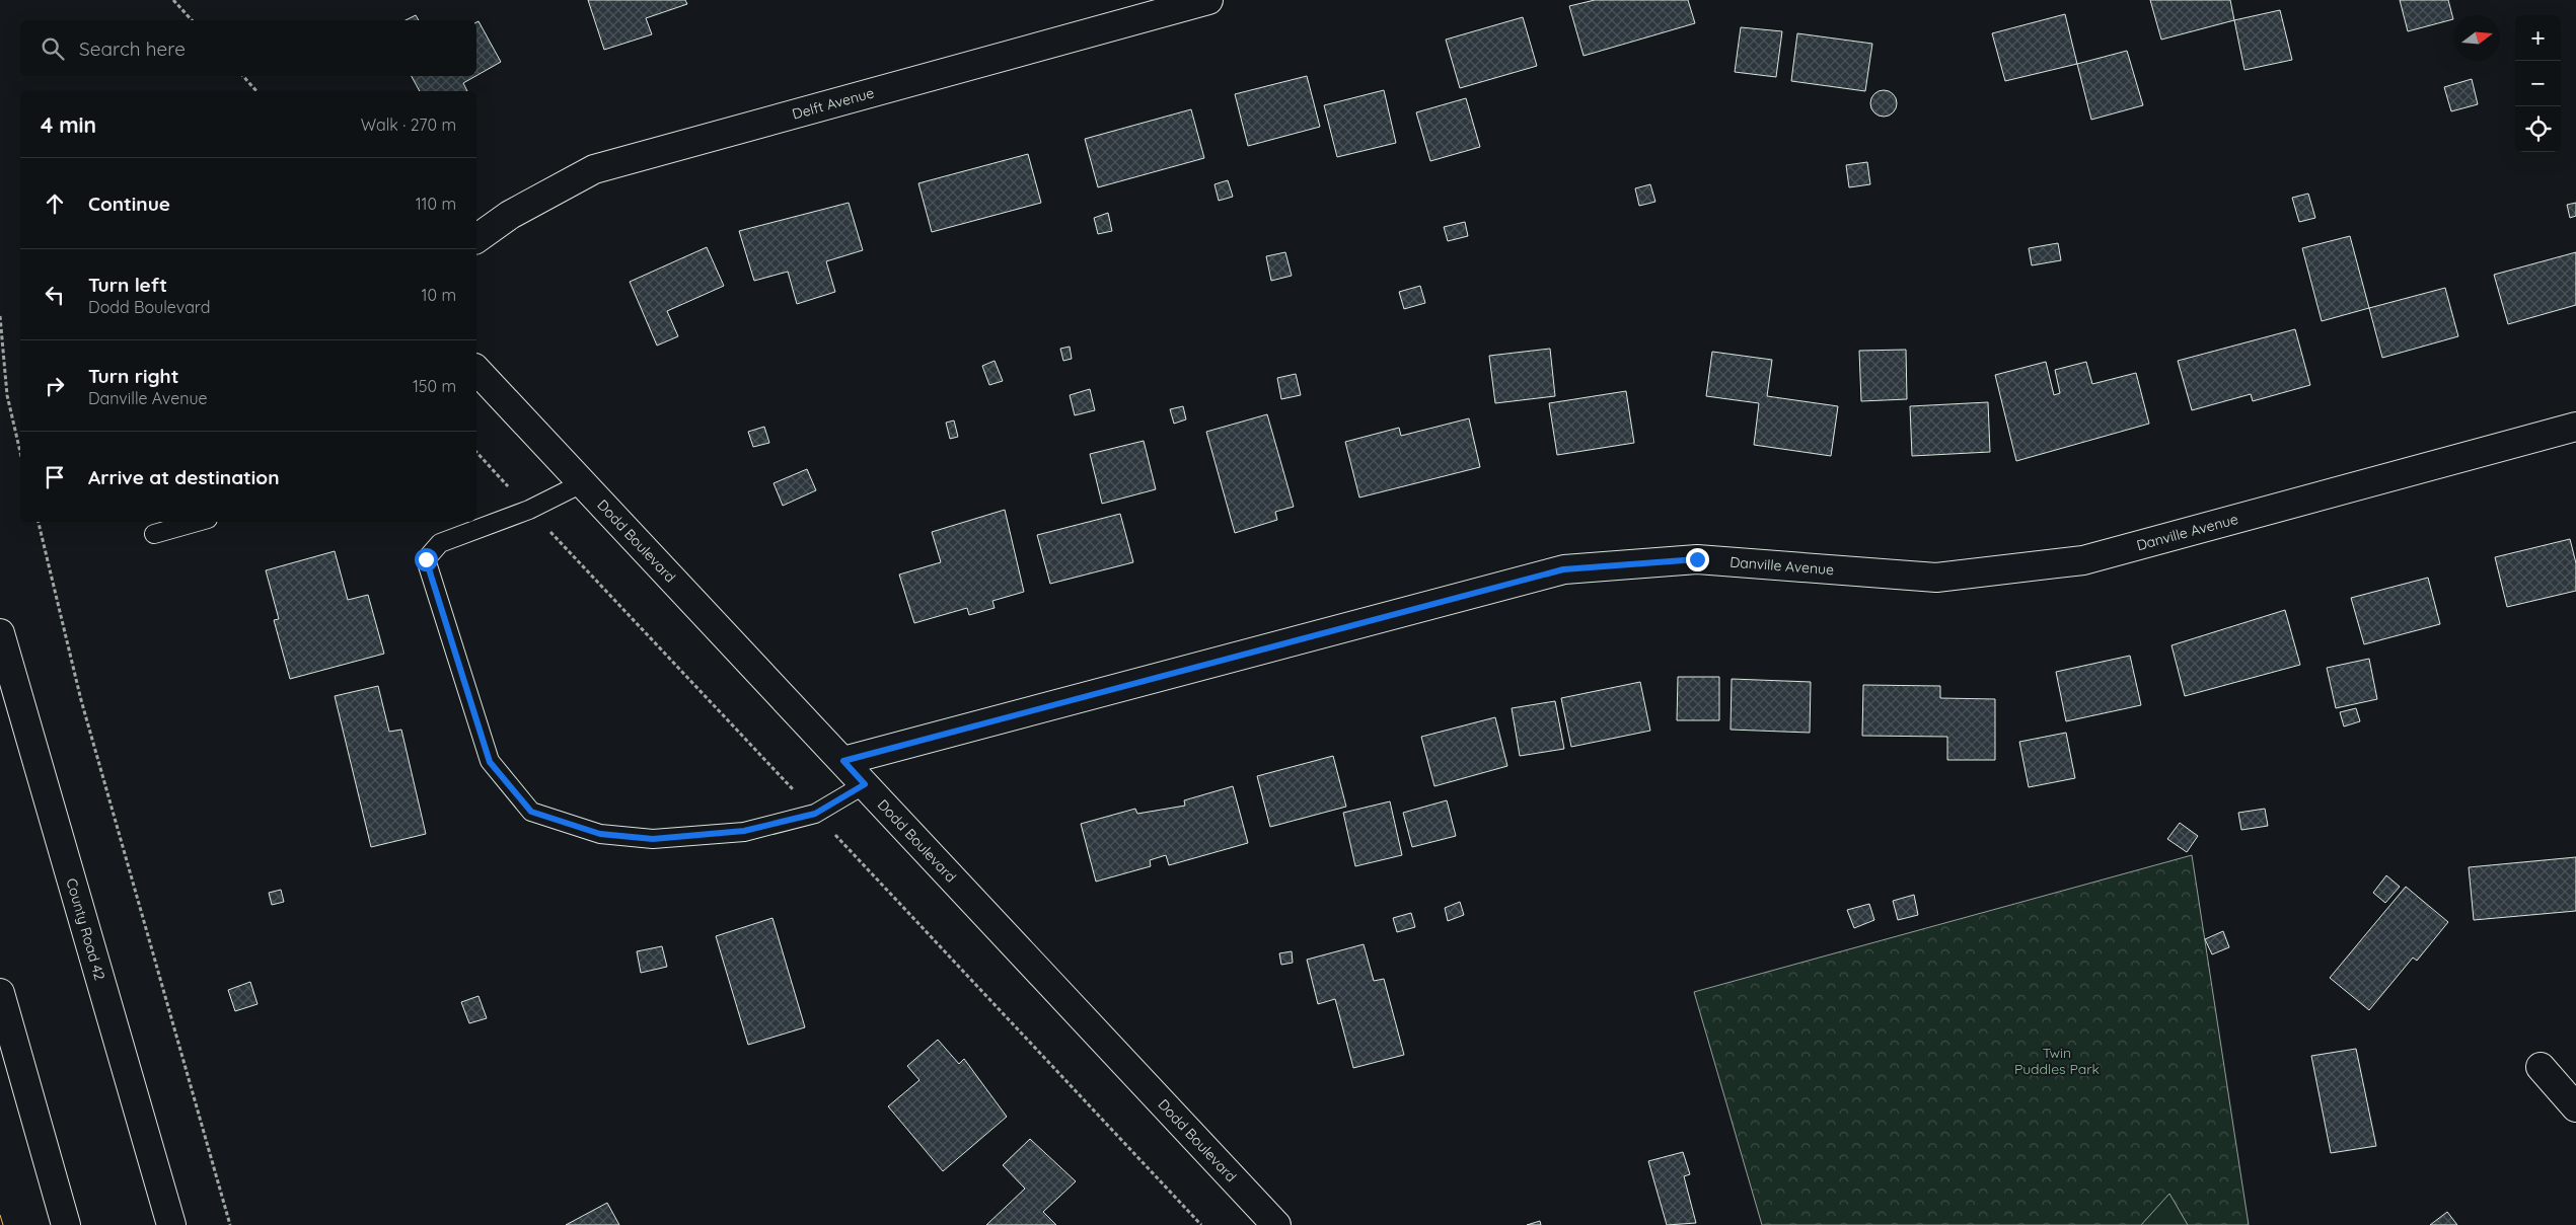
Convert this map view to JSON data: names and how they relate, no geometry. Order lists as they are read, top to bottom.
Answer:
{
  "streets": {
    "main road": [
      "Delft Avenue",
      "Danville Avenue",
      "Dodd Boulevard",
      "County Road 42"
    ]
  },
  "crossings": [
    ["Danville Avenue", "Dodd Boulevard"]
  ],
  "parks": ["Twin Puddles Park"],
  "north": "right",
  "page": {
    "map_buttons": ["+", "−"],
    "search": "Search here",
    "heading": ["4 min", "Walk · 270 m"],
    "list": [
      ["Continue", "110 m"],
      ["Turn left", "Dodd Boulevard", "10 m"],
      ["Turn right", "Danville Avenue", "150 m"],
      "Arrive at destination"
    ]
  }
}
